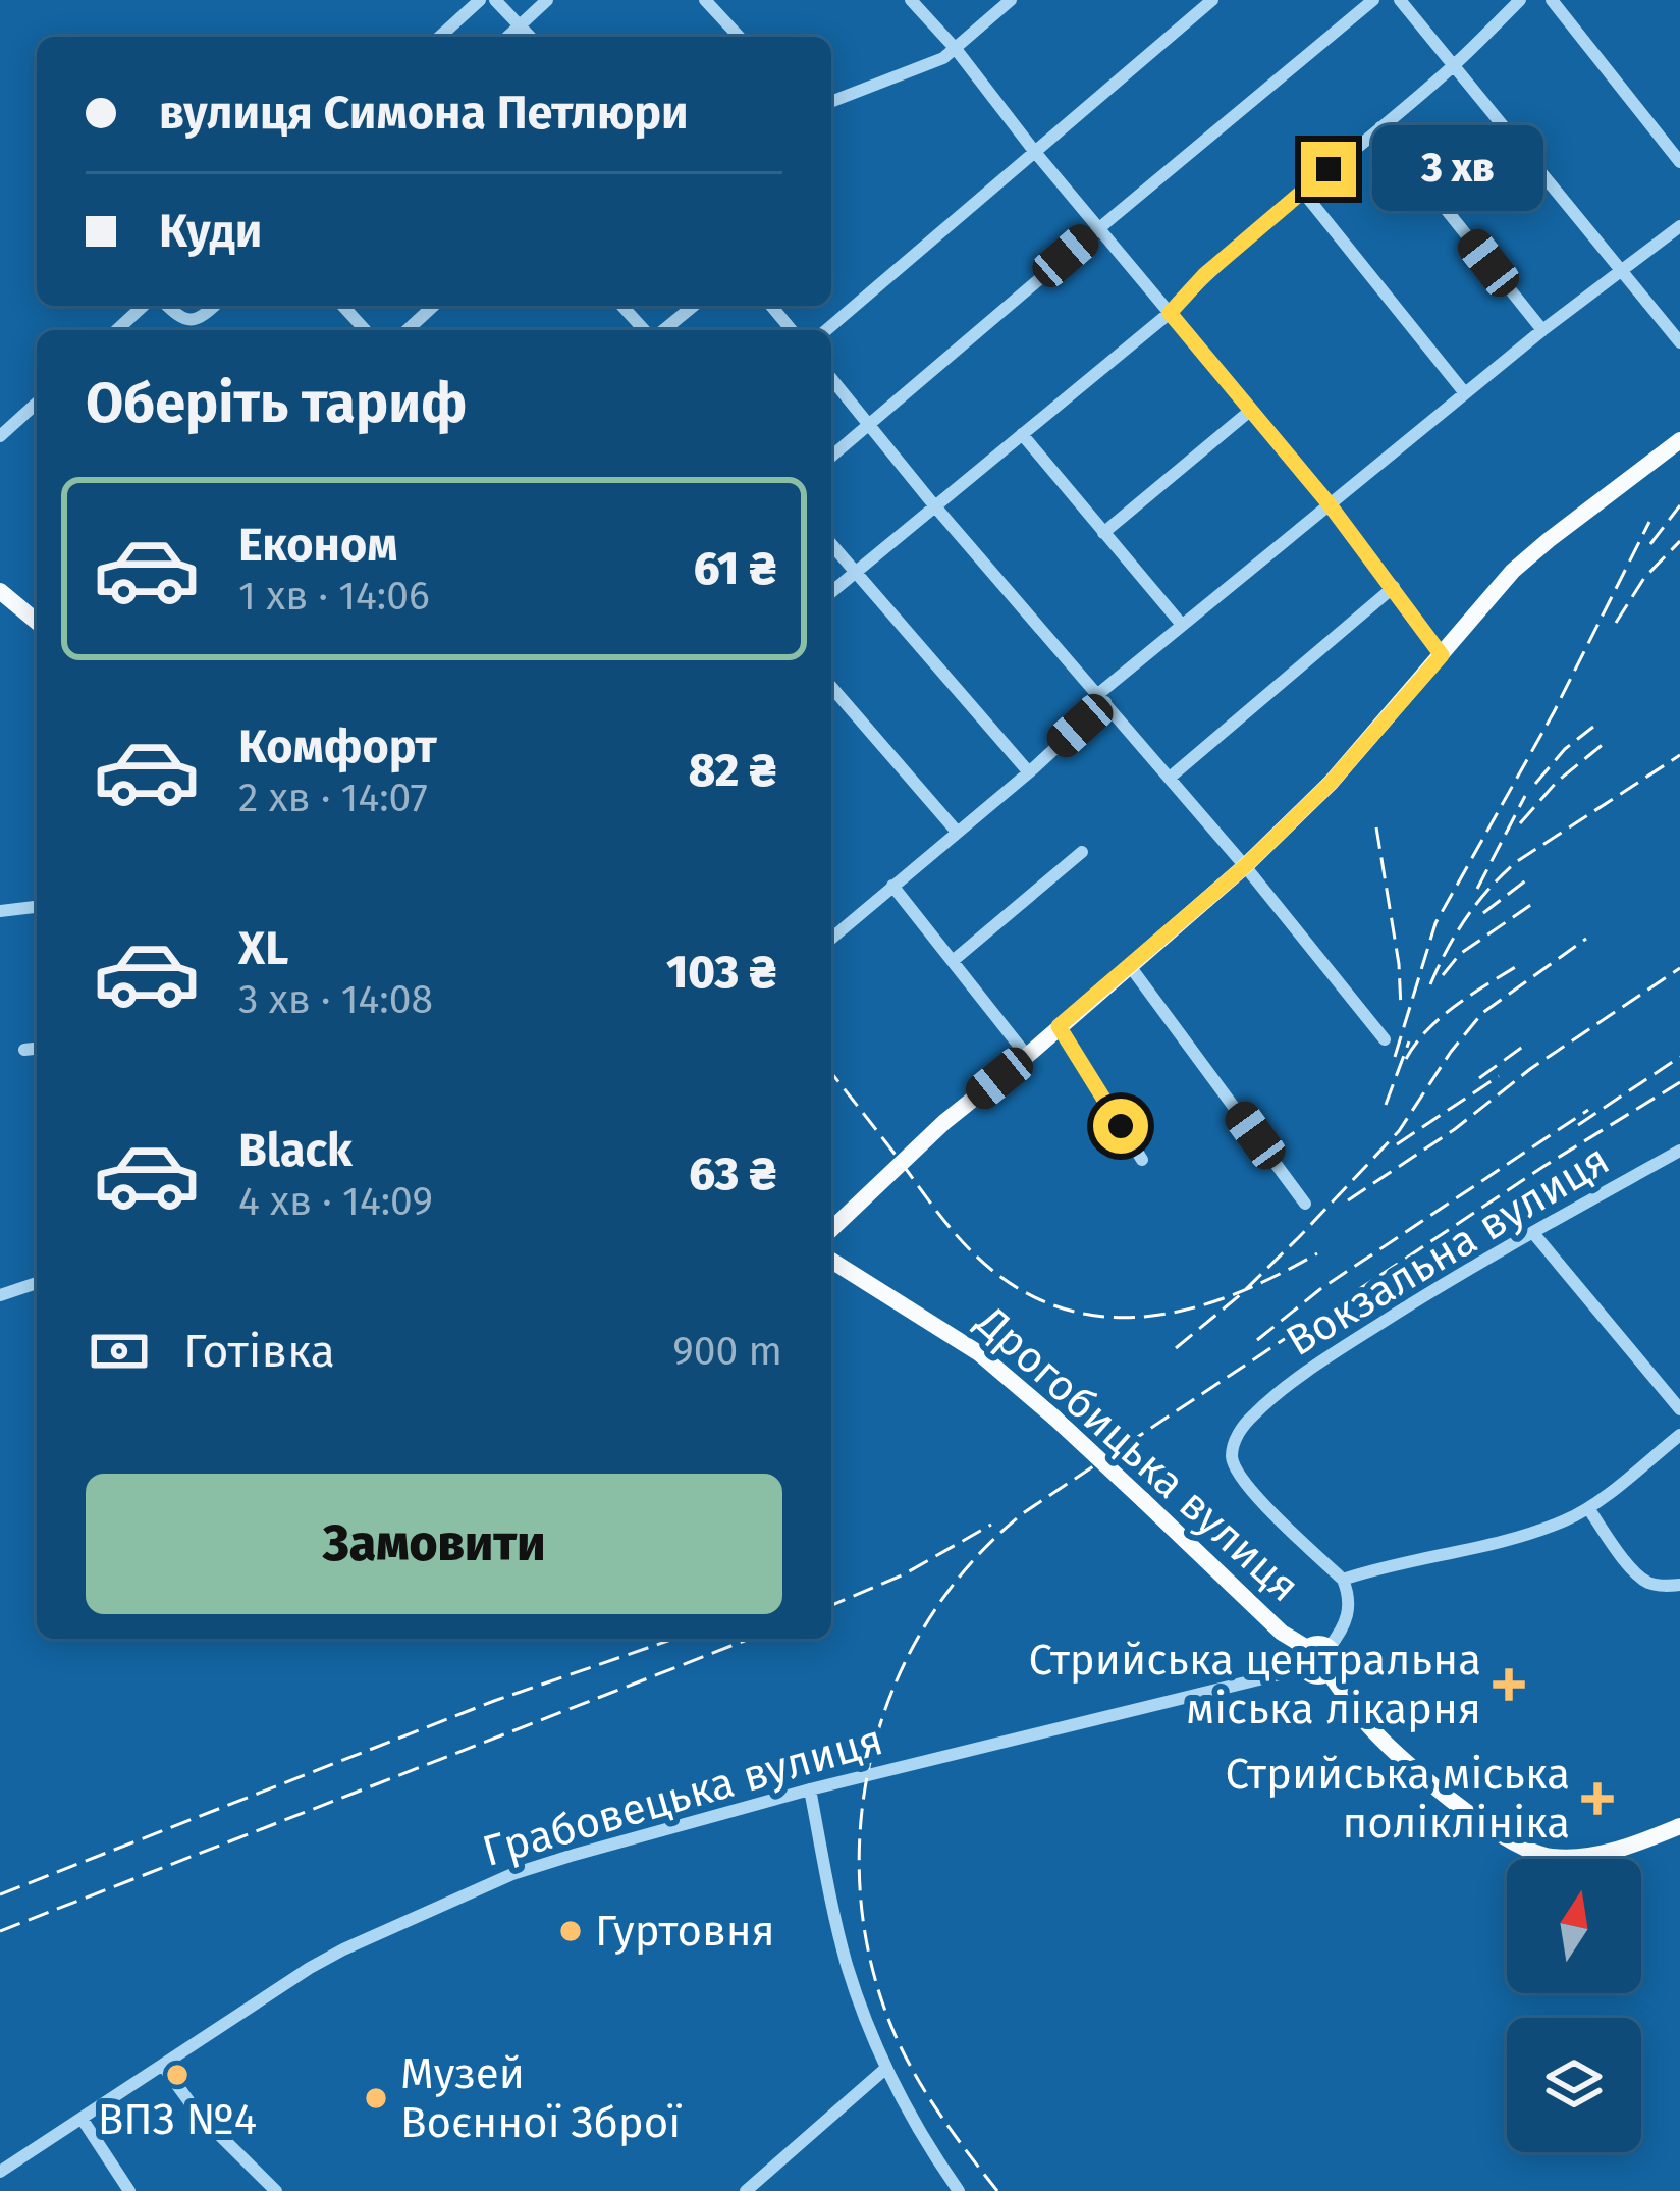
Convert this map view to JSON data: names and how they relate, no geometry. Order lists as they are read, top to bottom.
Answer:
{
  "streets": {
    "main road": ["Дрогобицька вулиця"],
    "street": ["Вокзальна вулиця", "Грабовецька вулиця"]
  },
  "crossings": [
    ["Дрогобицька вулиця", "Грабовецька вулиця"]
  ],
  "places": {
    "health": ["Стрийська центральна міська лікарня", "Стрийська міська поліклініка"],
    "other": ["Гуртовня", "ВПЗ №4", "Музей Воєнної Зброї"]
  },
  "north": "top",
  "page": {
    "banner": ["вулиця Симона Петлюри", "Куди"],
    "bubble": "3 хв",
    "heading": "Оберіть тариф",
    "list": [
      {
        "name": "Економ",
        "note": "1 хв · 14:06",
        "value": "61 ₴"
      },
      {
        "name": "Комфорт",
        "note": "2 хв · 14:07",
        "value": "82 ₴"
      },
      {
        "name": "XL",
        "note": "3 хв · 14:08",
        "value": "103 ₴"
      },
      {
        "name": "Black",
        "note": "4 хв · 14:09",
        "value": "63 ₴"
      }
    ],
    "pay": ["Готівка", "900 m"],
    "buttons": "Замовити"
  }
}
